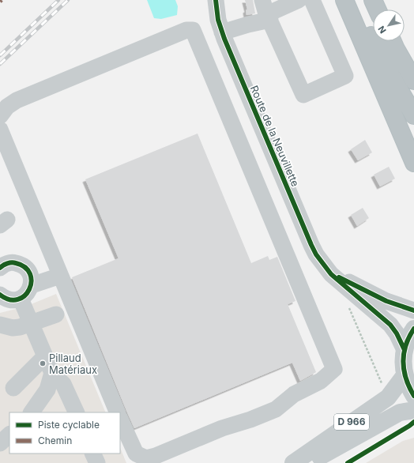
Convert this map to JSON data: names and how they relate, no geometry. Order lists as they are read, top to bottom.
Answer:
{
  "streets": {
    "main road": ["D 966"],
    "street": ["Route de la Neuvillette"]
  },
  "places": ["Pillaud Matériaux"],
  "legend": ["Piste cyclable", "Chemin"],
  "north": "bottom left"
}
